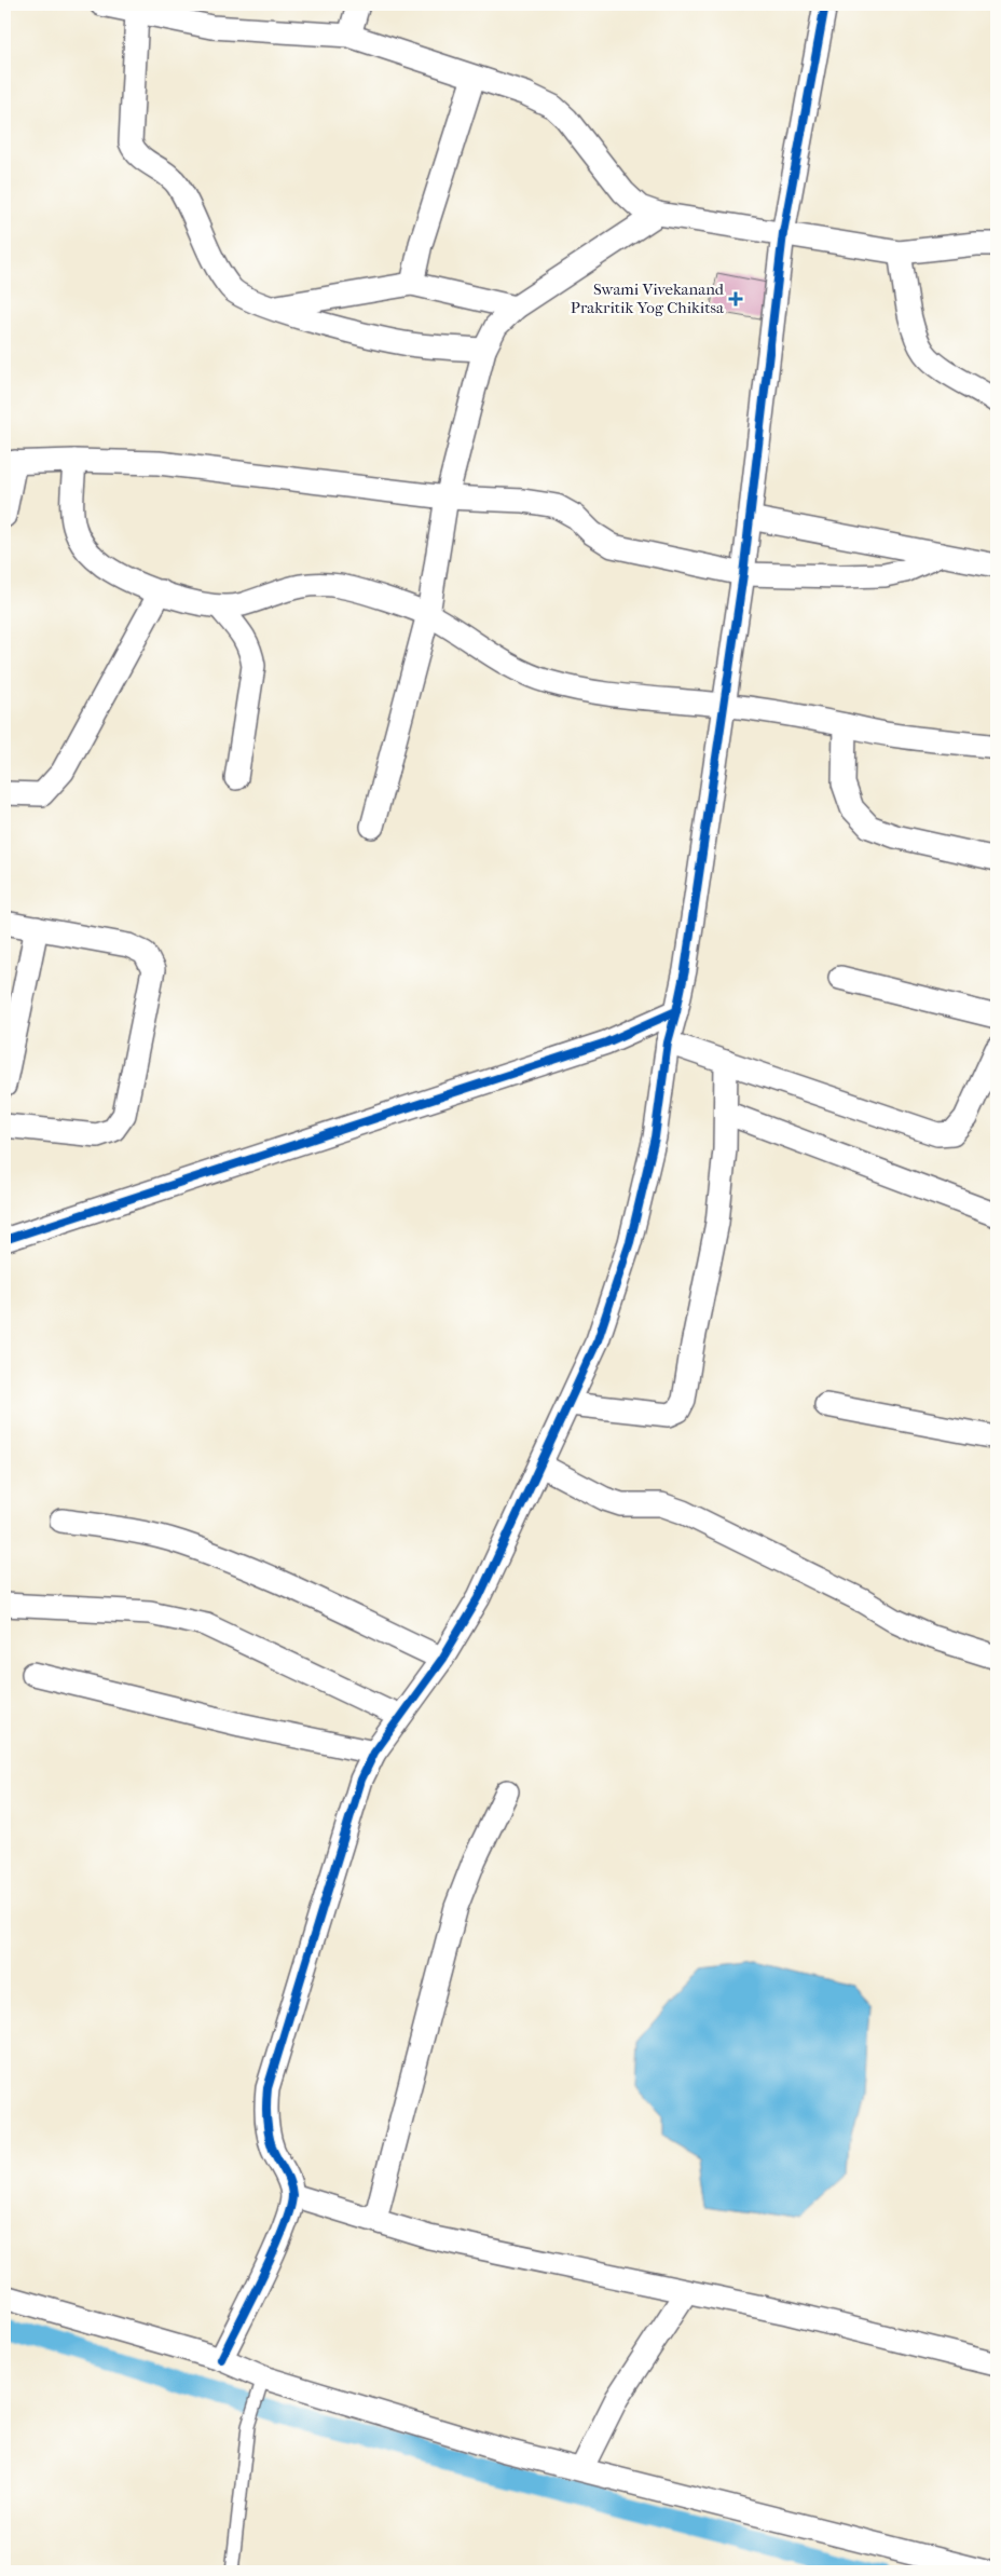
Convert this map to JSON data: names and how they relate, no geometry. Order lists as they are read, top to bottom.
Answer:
{
  "places": {
    "health": ["Swami Vivekanand Prakritik Yog Chikitsa"]
  }
}
